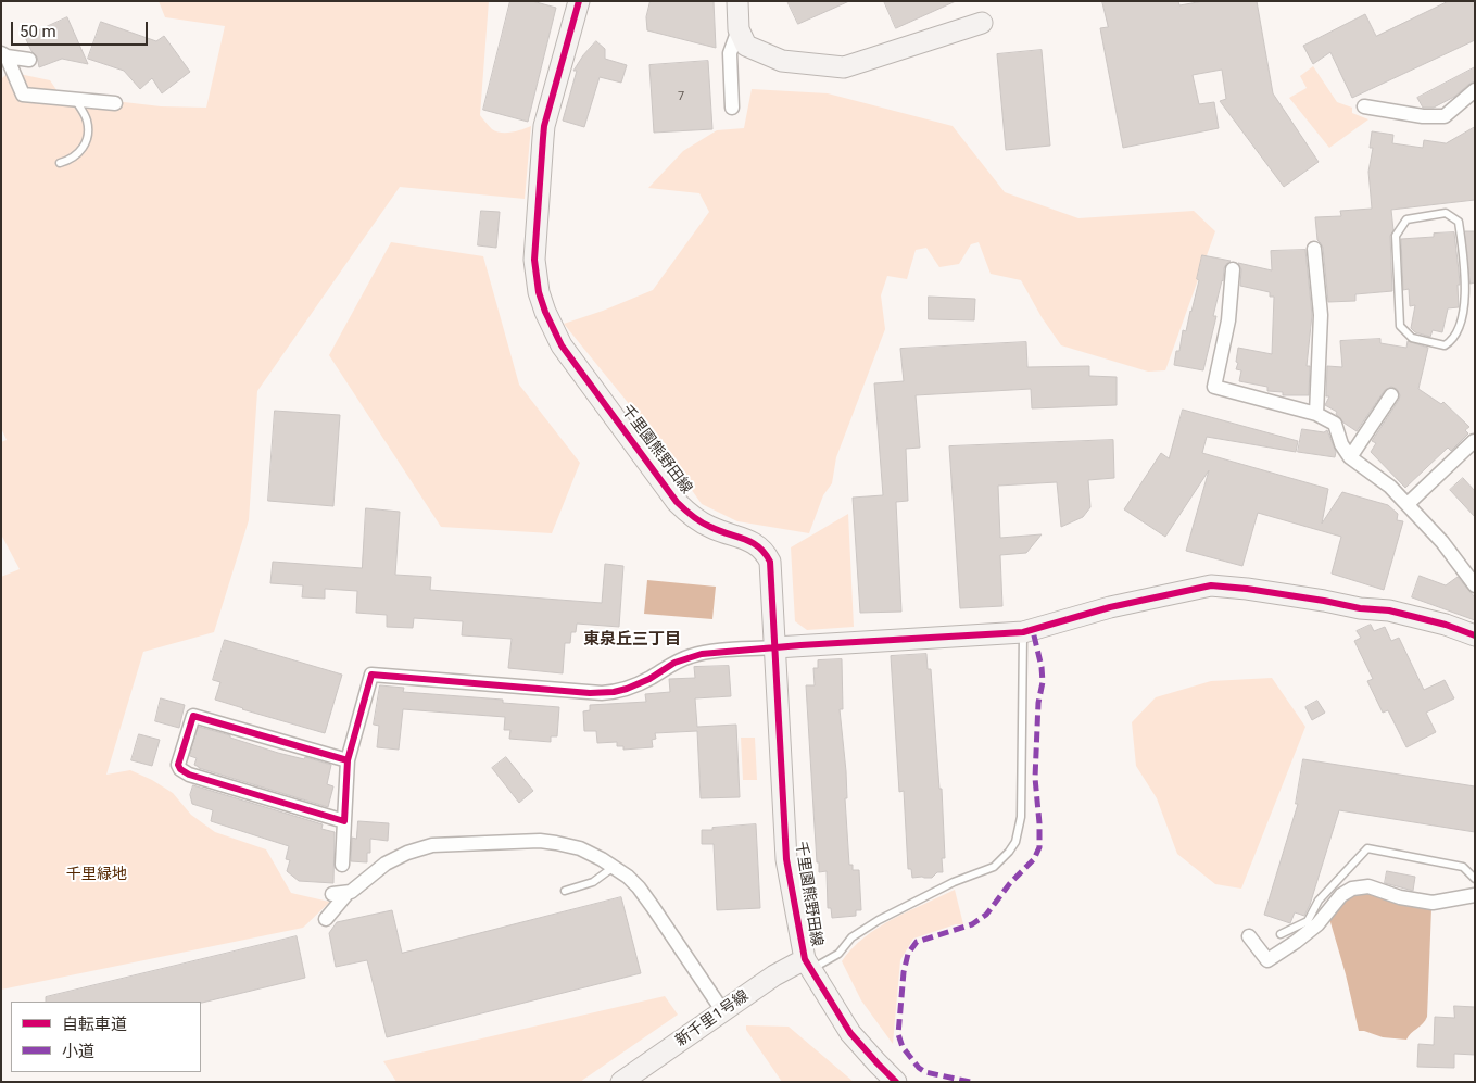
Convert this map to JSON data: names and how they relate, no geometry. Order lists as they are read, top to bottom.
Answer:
{
  "streets": {
    "street": ["千里園熊野田線", "新千里1号線"]
  },
  "crossings": [
    ["千里園熊野田線", "新千里1号線"]
  ],
  "districts": ["東泉丘三丁目"],
  "parks": ["千里緑地"],
  "house_numbers": ["7"],
  "legend": ["自転車道", "小道"],
  "scale_bar": "50 m"
}
